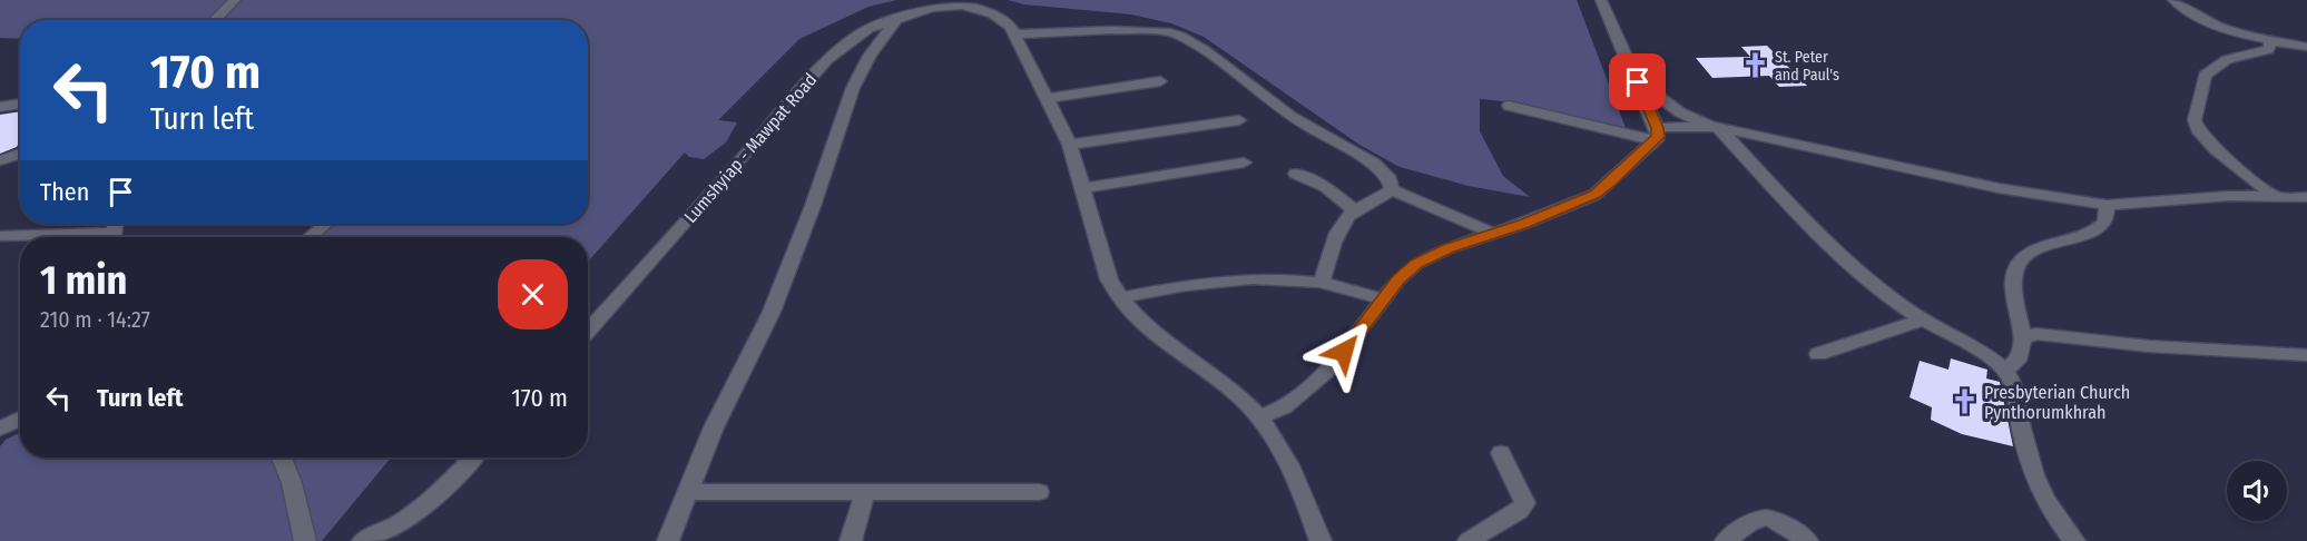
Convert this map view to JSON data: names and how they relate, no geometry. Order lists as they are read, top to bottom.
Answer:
{
  "streets": {
    "street": ["Lumshyiap - Mawpat Road"]
  },
  "places": {
    "church": ["St. Peter and Paul's", "Presbyterian Church Pynthorumkhrah"]
  },
  "page": {
    "turn": ["170 m", "Turn left"],
    "then": "Then",
    "heading": ["1 min", "210 m · 14:27"],
    "list": [
      {
        "name": "Turn left",
        "value": "170 m"
      }
    ]
  }
}
